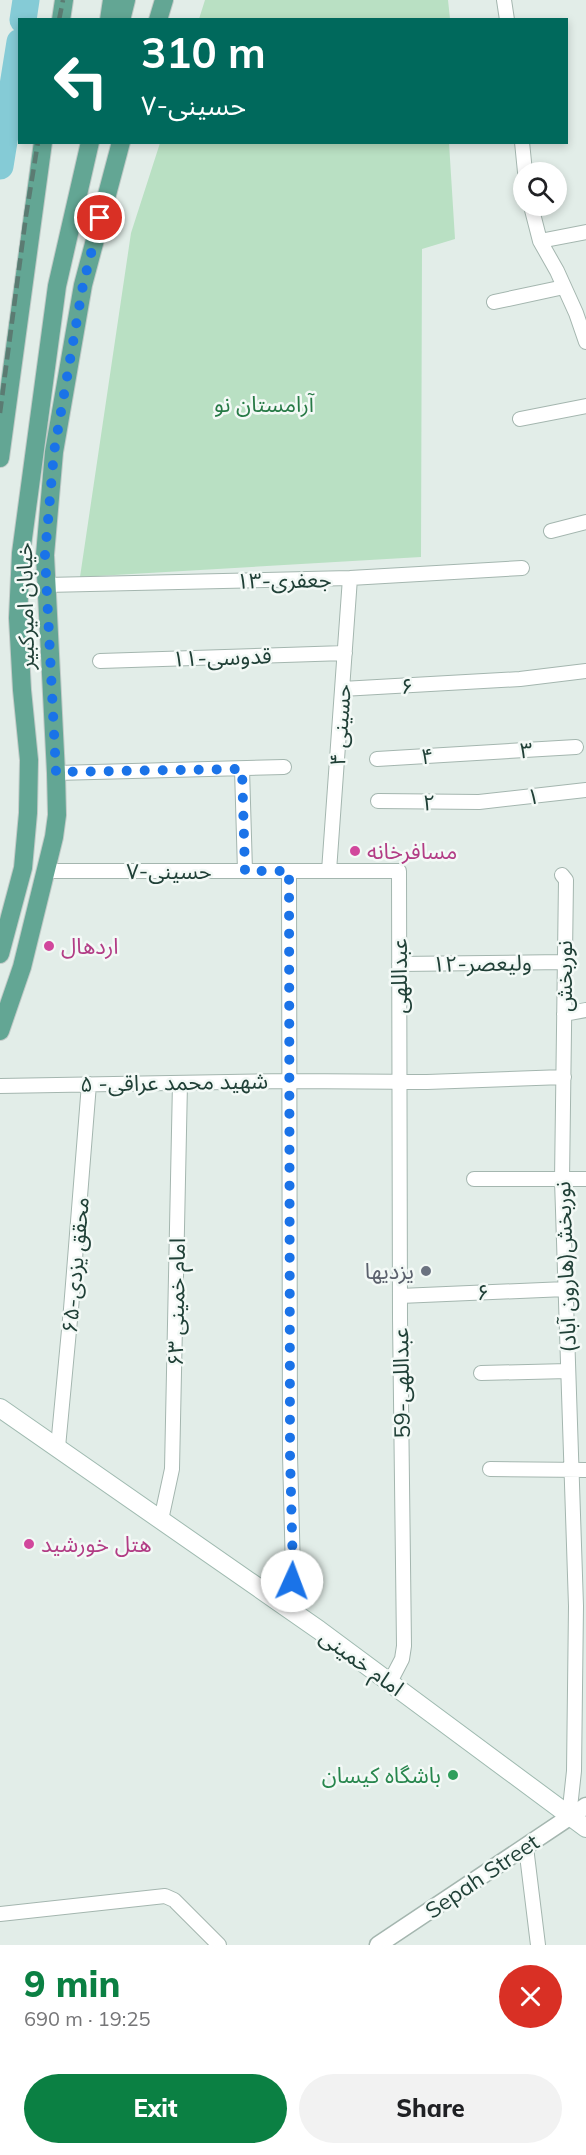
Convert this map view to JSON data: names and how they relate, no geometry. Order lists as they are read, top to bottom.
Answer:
{
  "streets": {
    "main road": ["خیابان امیرکبیر", "امام خمینی"],
    "street": [
      "جعفری-۱۳",
      "قدوسی-۱۱",
      "۶",
      "حسینی ۴",
      "۳",
      "۴",
      "۱",
      "۲",
      "حسینی-۷",
      "ولیعصر-۱۲",
      "عبداللهی",
      "نوربخش",
      "شهید محمد عراقی- ۵",
      "محقق یزدی-۶۵",
      "نوربخش(هارون آباد)",
      "امام خمینی ۶۳",
      "عبداللهی-59",
      "Sepah Street"
    ]
  },
  "crossings": [
    ["جعفری-۱۳", "خیابان امیرکبیر"],
    ["جعفری-۱۳", "حسینی ۴"],
    ["خیابان امیرکبیر", "حسینی-۷"],
    ["قدوسی-۱۱", "حسینی ۴"],
    ["۶", "حسینی ۴"],
    ["۶", "نوربخش(هارون آباد)"],
    ["۶", "عبداللهی-59"],
    ["حسینی ۴", "حسینی-۷"],
    ["۳", "۴"],
    ["۱", "۲"],
    ["حسینی-۷", "عبداللهی"],
    ["ولیعصر-۱۲", "عبداللهی"],
    ["ولیعصر-۱۲", "نوربخش"],
    ["عبداللهی", "شهید محمد عراقی- ۵"],
    ["عبداللهی", "عبداللهی-59"],
    ["نوربخش", "شهید محمد عراقی- ۵"],
    ["نوربخش", "نوربخش(هارون آباد)"],
    ["شهید محمد عراقی- ۵", "محقق یزدی-۶۵"],
    ["شهید محمد عراقی- ۵", "نوربخش(هارون آباد)"],
    ["شهید محمد عراقی- ۵", "امام خمینی ۶۳"],
    ["شهید محمد عراقی- ۵", "عبداللهی-59"],
    ["محقق یزدی-۶۵", "امام خمینی"],
    ["نوربخش(هارون آباد)", "امام خمینی"],
    ["نوربخش(هارون آباد)", "Sepah Street"],
    ["امام خمینی ۶۳", "امام خمینی"],
    ["عبداللهی-59", "امام خمینی"],
    ["امام خمینی", "Sepah Street"]
  ],
  "parks": ["آرامستان نو"],
  "places": [
    "مسافرخانه",
    "اردهال",
    "یزدیها",
    "هتل خورشید",
    "باشگاه کیسان"
  ],
  "page": {
    "turn": ["310 m", "حسینی-۷"],
    "heading": ["9 min", "690 m · 19:25"],
    "buttons": ["Exit", "Share"]
  }
}
